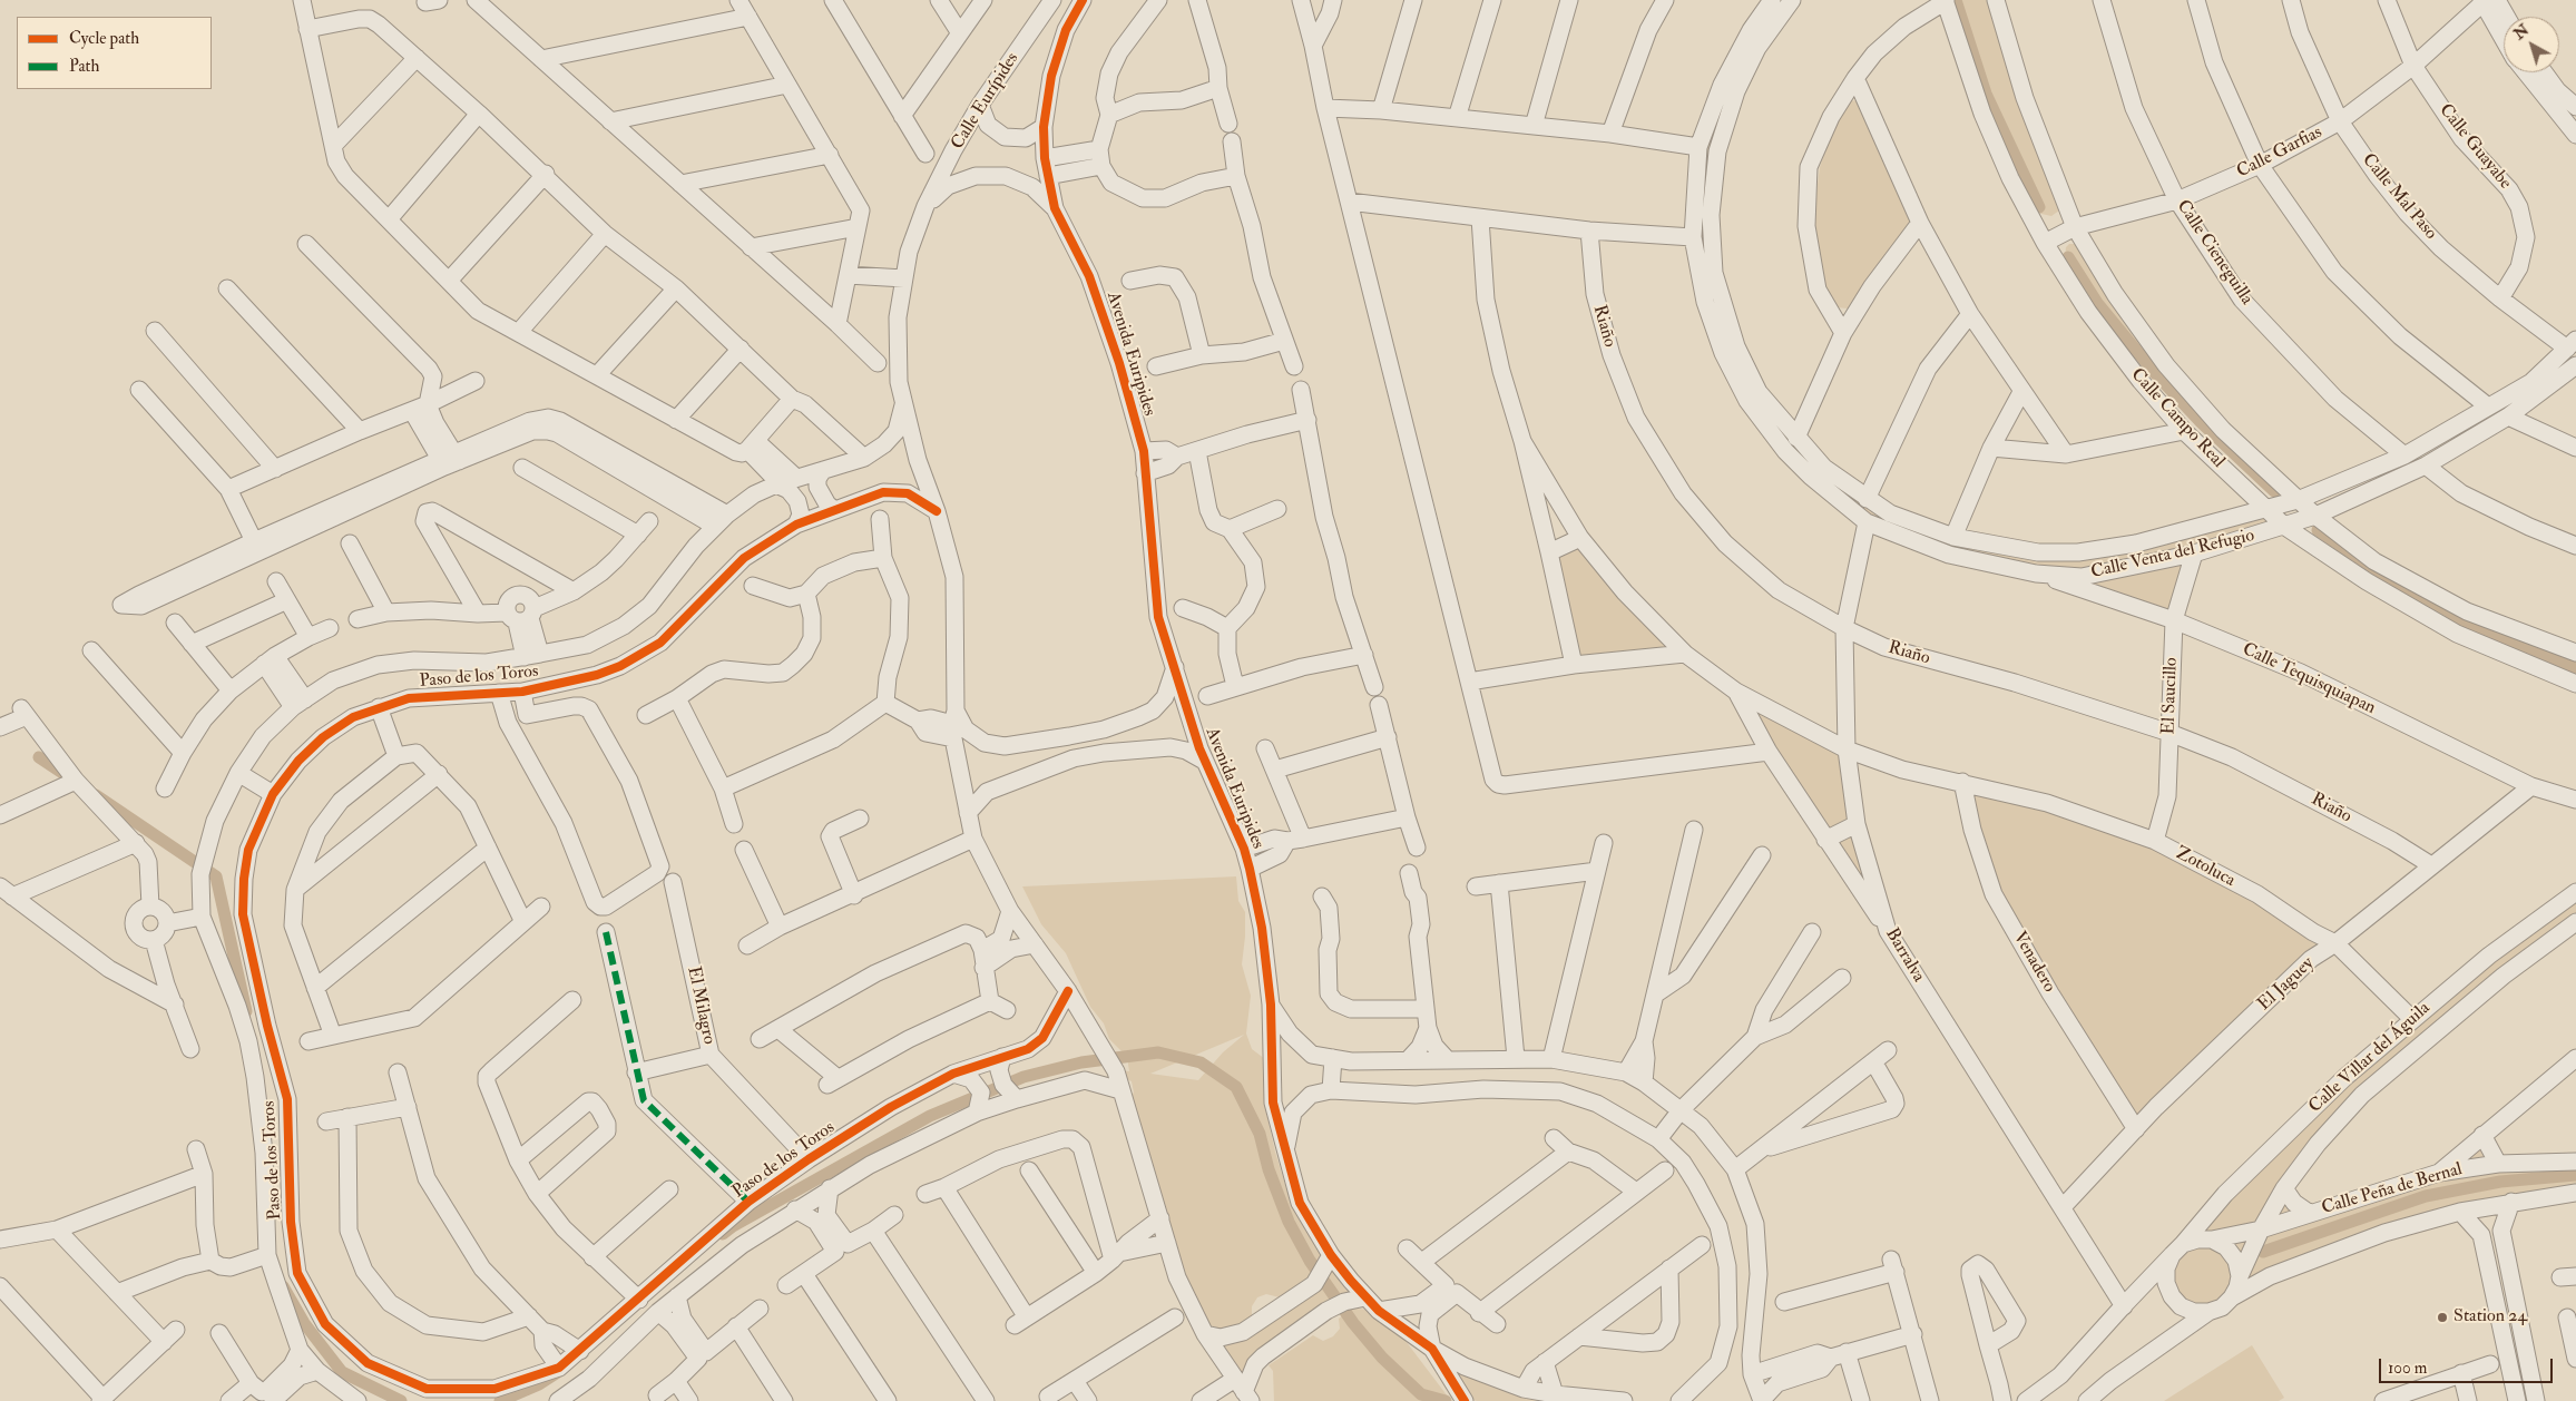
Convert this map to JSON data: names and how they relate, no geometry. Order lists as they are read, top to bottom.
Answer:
{
  "streets": {
    "street": [
      "Calle Eurípides",
      "Calle Guayabe",
      "Calle Garfias",
      "Calle Mal Paso",
      "Calle Cieneguilla",
      "Riaño",
      "Avenida Euripides",
      "Calle Campo Real",
      "Calle Venta del Refugio",
      "Paso de los Toros",
      "Calle Tequisquiapan",
      "El Saucillo",
      "Zotoluca",
      "Barralva",
      "Venadero",
      "El Jaguey",
      "El Milagro",
      "Calle Villar del Águila",
      "Calle Peña de Bernal"
    ]
  },
  "crossings": [
    ["Calle Eurípides", "Paso de los Toros"],
    ["Calle Guayabe", "Calle Garfias"],
    ["Calle Guayabe", "Calle Mal Paso"],
    ["Calle Garfias", "Calle Mal Paso"],
    ["Calle Garfias", "Calle Cieneguilla"],
    ["Calle Garfias", "Calle Campo Real"],
    ["Calle Mal Paso", "Calle Venta del Refugio"],
    ["Calle Cieneguilla", "Calle Venta del Refugio"],
    ["Riaño", "El Saucillo"],
    ["Riaño", "Barralva"],
    ["Riaño", "El Jaguey"],
    ["Calle Campo Real", "Calle Venta del Refugio"],
    ["Calle Venta del Refugio", "Calle Tequisquiapan"],
    ["Calle Venta del Refugio", "El Saucillo"],
    ["Calle Venta del Refugio", "Barralva"],
    ["Paso de los Toros", "El Milagro"],
    ["Calle Tequisquiapan", "El Saucillo"],
    ["Calle Tequisquiapan", "El Jaguey"],
    ["El Saucillo", "Zotoluca"],
    ["Zotoluca", "Barralva"],
    ["Zotoluca", "Venadero"],
    ["Zotoluca", "El Jaguey"],
    ["Zotoluca", "Calle Villar del Águila"],
    ["Barralva", "El Jaguey"],
    ["Venadero", "El Jaguey"],
    ["Calle Villar del Águila", "Calle Peña de Bernal"]
  ],
  "places": ["Station 24"],
  "legend": ["Cycle path", "Path"],
  "scale_bar": "100 m",
  "north": "top left"
}
